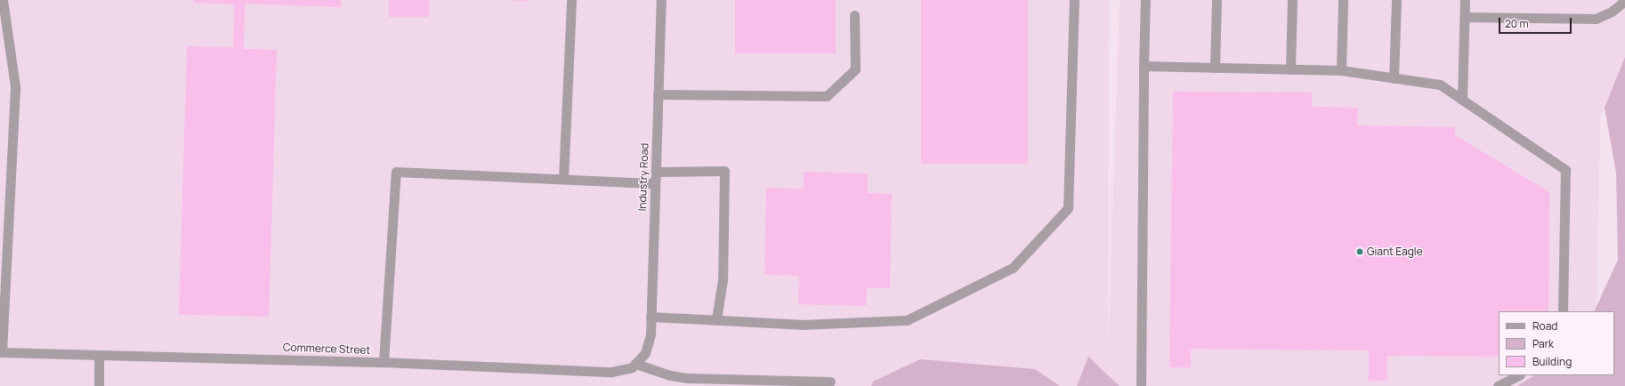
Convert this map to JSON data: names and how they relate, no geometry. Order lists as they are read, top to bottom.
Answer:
{
  "streets": {
    "street": ["Industry Road", "Commerce Street"]
  },
  "crossings": [
    ["Industry Road", "Commerce Street"]
  ],
  "places": ["Giant Eagle"],
  "legend": ["Road", "Park", "Building"],
  "scale_bar": "20 m"
}
